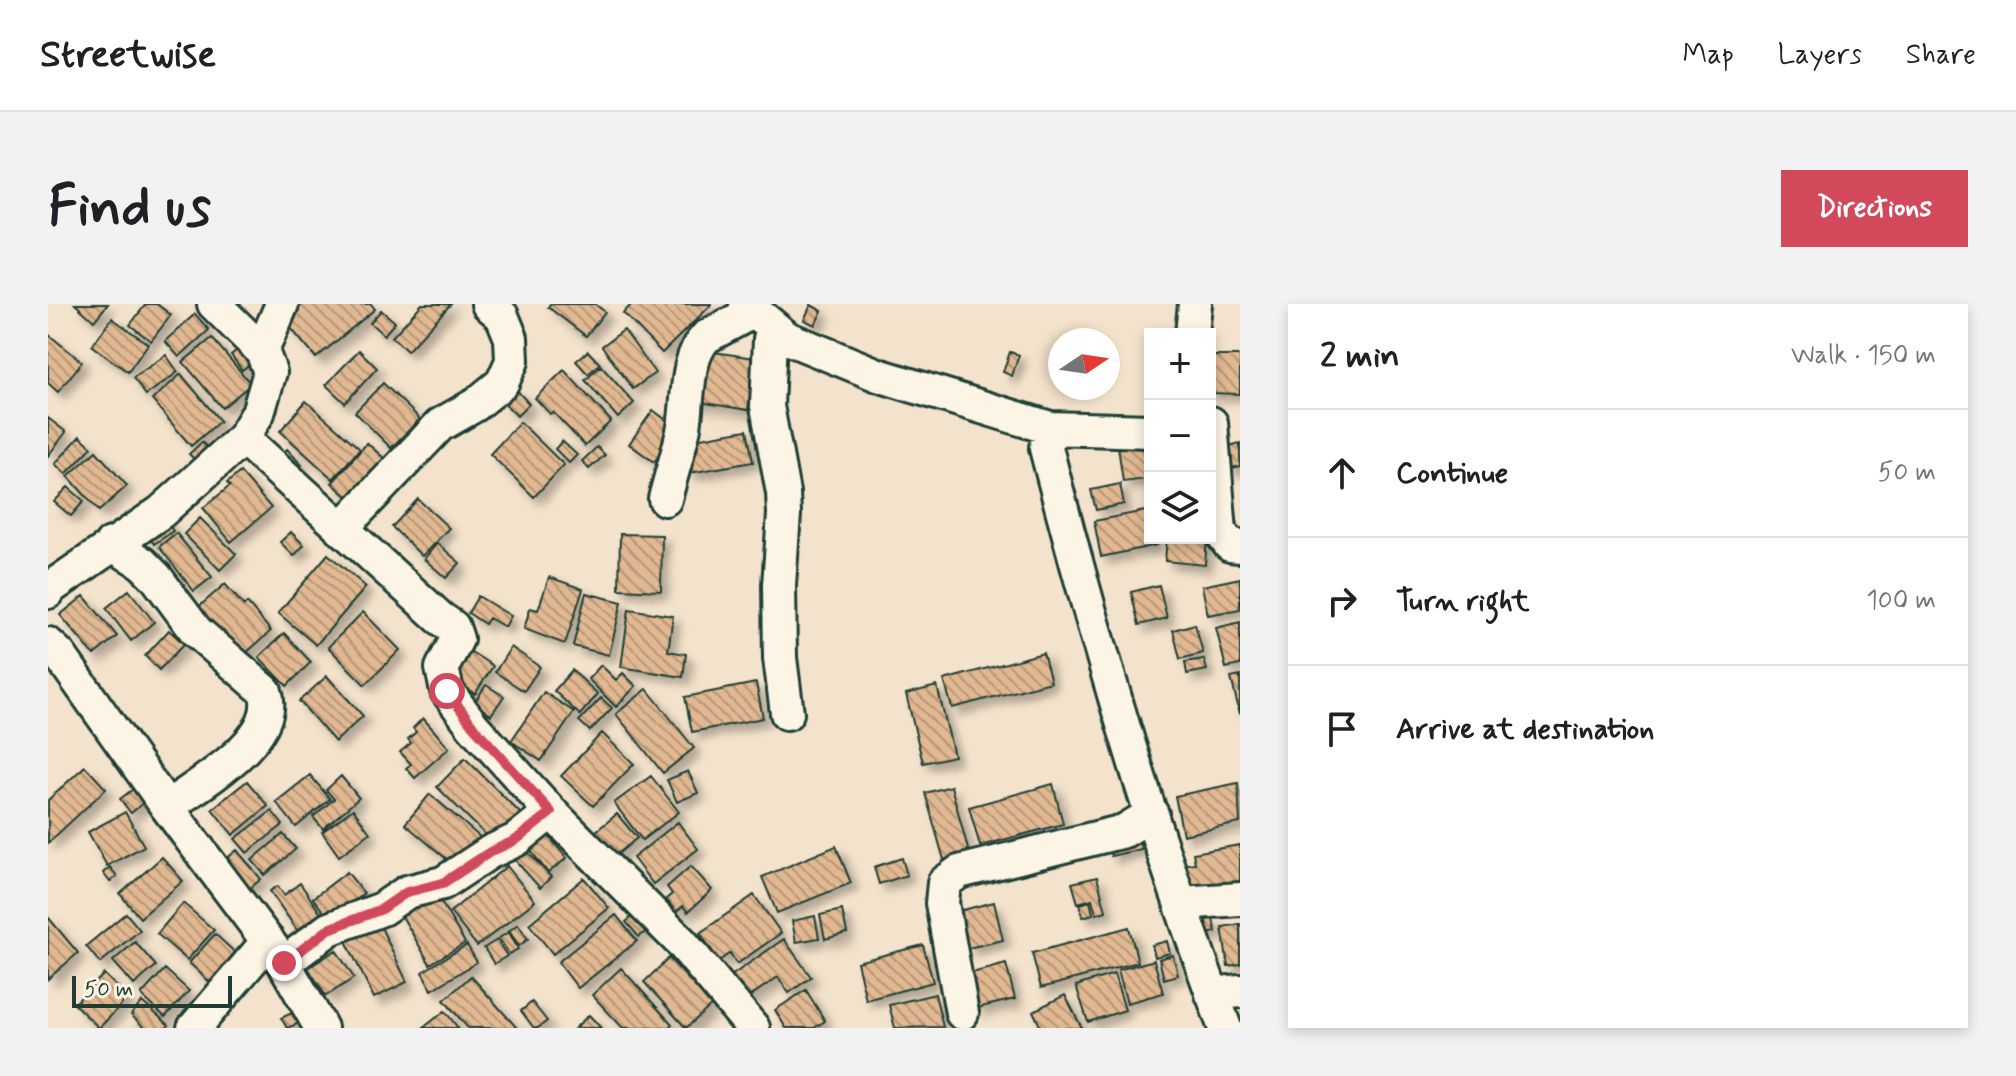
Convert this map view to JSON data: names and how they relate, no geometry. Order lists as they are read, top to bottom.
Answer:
{
  "scale_bar": "50 m",
  "north": "right",
  "page": {
    "header": "Streetwise",
    "nav": ["Map", "Layers", "Share"],
    "buttons": "Directions",
    "title": "Find us",
    "heading": ["2 min", "Walk · 150 m"],
    "map_buttons": ["+", "−"],
    "list": [
      ["Continue", "50 m"],
      ["Turn right", "100 m"],
      "Arrive at destination"
    ],
    "scale": "50 m"
  }
}
